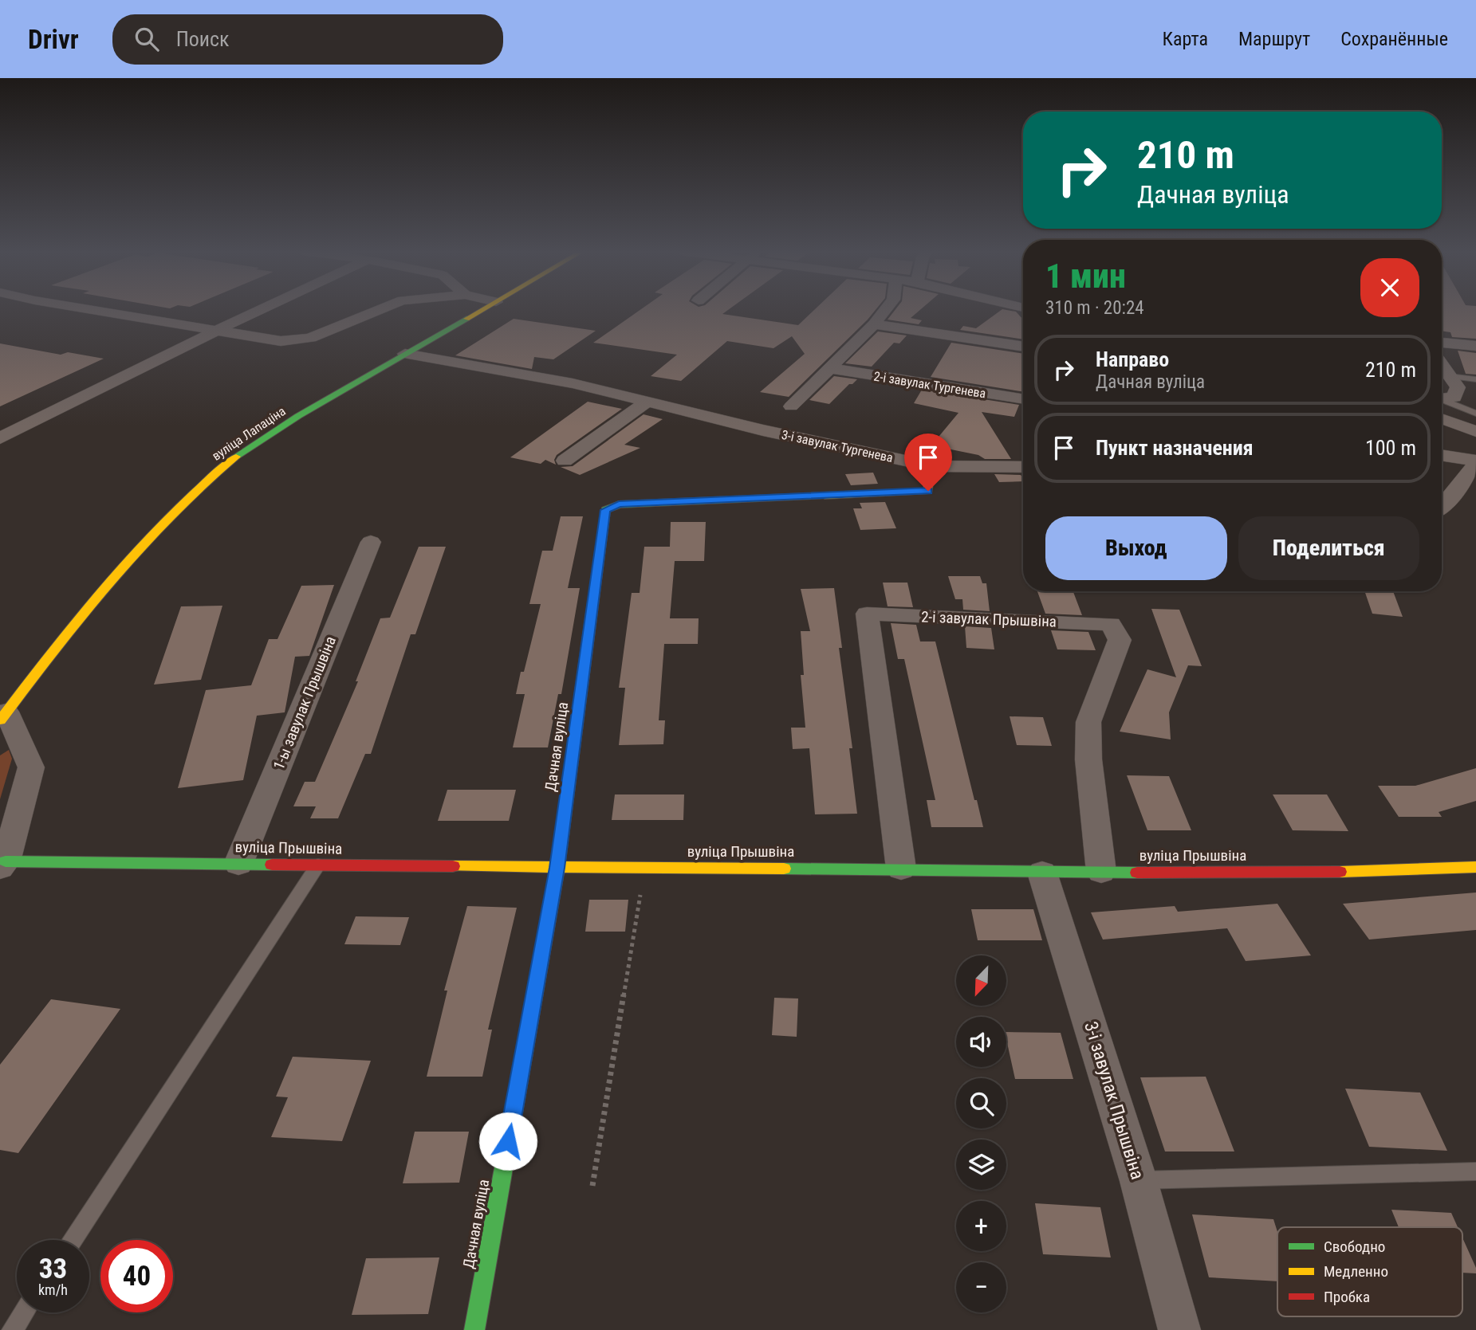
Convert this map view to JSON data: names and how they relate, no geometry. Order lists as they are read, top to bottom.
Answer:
{
  "streets": {
    "street": [
      "2-і завулак Тургенева",
      "вуліца Лапаціна",
      "3-і завулак Тургенева",
      "2-і завулак Прышвіна",
      "1-ы завулак Прышвіна",
      "Дачная вуліца",
      "вуліца Прышвіна",
      "3-і завулак Прышвіна"
    ]
  },
  "crossings": [
    ["вуліца Лапаціна", "3-і завулак Тургенева"],
    ["3-і завулак Тургенева", "Дачная вуліца"],
    ["2-і завулак Прышвіна", "вуліца Прышвіна"],
    ["1-ы завулак Прышвіна", "вуліца Прышвіна"],
    ["Дачная вуліца", "вуліца Прышвіна"],
    ["вуліца Прышвіна", "3-і завулак Прышвіна"]
  ],
  "legend": ["Свободно", "Медленно", "Пробка"],
  "north": "bottom left",
  "page": {
    "header": "Drivr",
    "search": "Поиск",
    "nav": ["Карта", "Маршрут", "Сохранённые"],
    "turn": ["210 m", "Дачная вуліца"],
    "heading": ["1 мин", "310 m · 20:24"],
    "list": [
      {
        "name": "Направо",
        "note": "Дачная вуліца",
        "value": "210 m"
      },
      {
        "name": "Пункт назначения",
        "value": "100 m"
      }
    ],
    "buttons": ["Выход", "Поделиться"],
    "map_buttons": ["+", "−"],
    "speed": "33 km/h",
    "limit": "40"
  }
}
